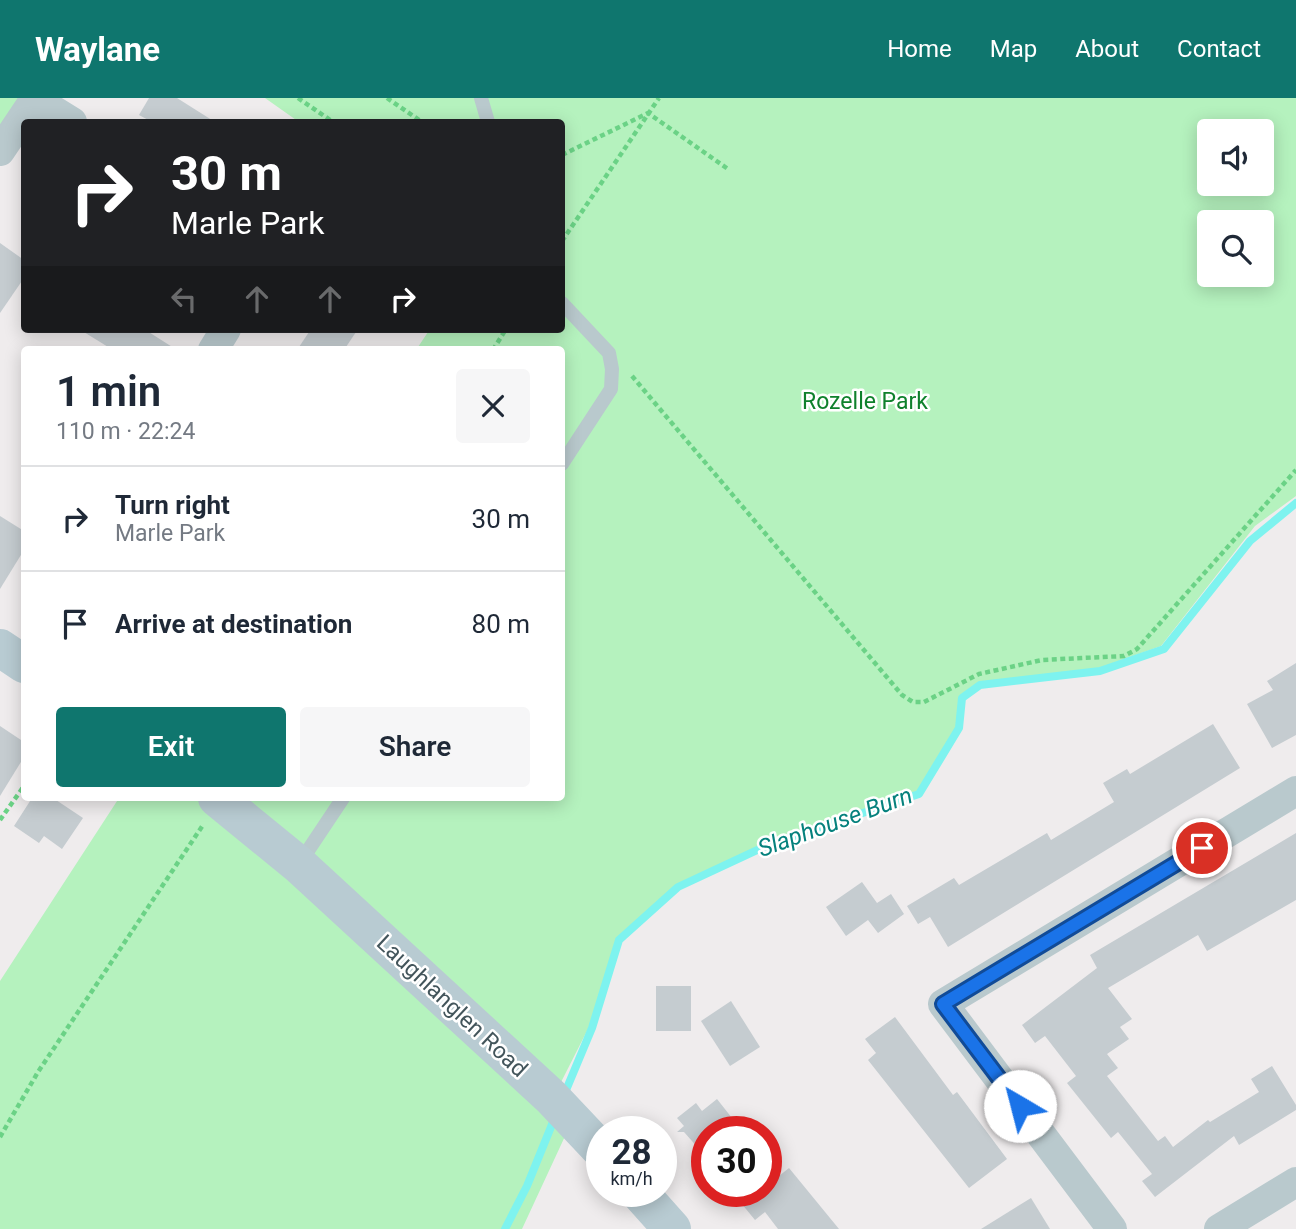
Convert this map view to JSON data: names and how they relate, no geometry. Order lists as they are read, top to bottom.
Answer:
{
  "streets": {
    "street": ["Laughlanglen Road"]
  },
  "water": ["Slaphouse Burn"],
  "parks": ["Rozelle Park"],
  "page": {
    "header": "Waylane",
    "nav": [
      "Home",
      "Map",
      "About",
      "Contact"
    ],
    "turn": ["30 m", "Marle Park"],
    "heading": ["1 min", "110 m · 22:24"],
    "list": [
      {
        "name": "Turn right",
        "note": "Marle Park",
        "value": "30 m"
      },
      {
        "name": "Arrive at destination",
        "value": "80 m"
      }
    ],
    "buttons": ["Exit", "Share"],
    "speed": "28 km/h",
    "limit": "30"
  }
}
